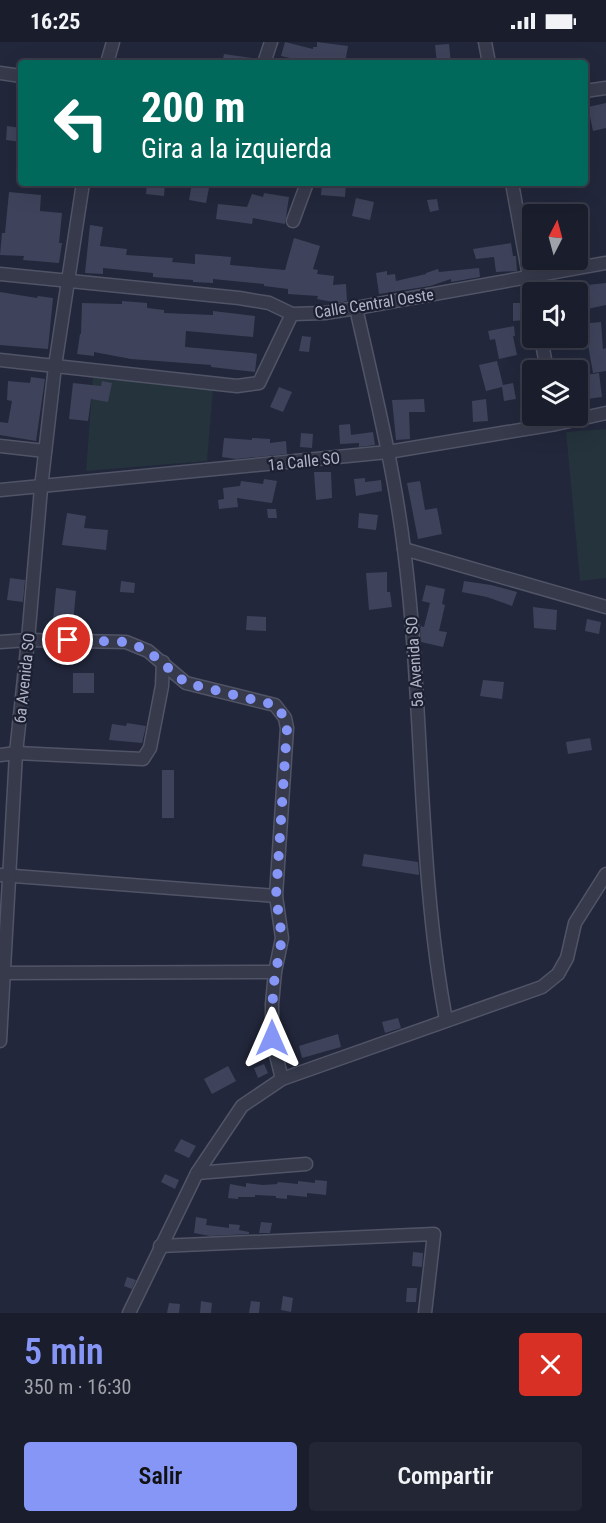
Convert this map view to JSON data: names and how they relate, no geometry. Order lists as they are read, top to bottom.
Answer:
{
  "streets": {
    "street": [
      "Calle Central Oeste",
      "1a Calle SO",
      "5a Avenida SO",
      "6a Avenida SO"
    ]
  },
  "crossings": [
    ["Calle Central Oeste", "5a Avenida SO"],
    ["Calle Central Oeste", "6a Avenida SO"],
    ["1a Calle SO", "5a Avenida SO"],
    ["1a Calle SO", "6a Avenida SO"]
  ],
  "north": "top",
  "page": {
    "status": "16:25",
    "turn": ["200 m", "Gira a la izquierda"],
    "heading": ["5 min", "350 m · 16:30"],
    "buttons": ["Salir", "Compartir"]
  }
}
